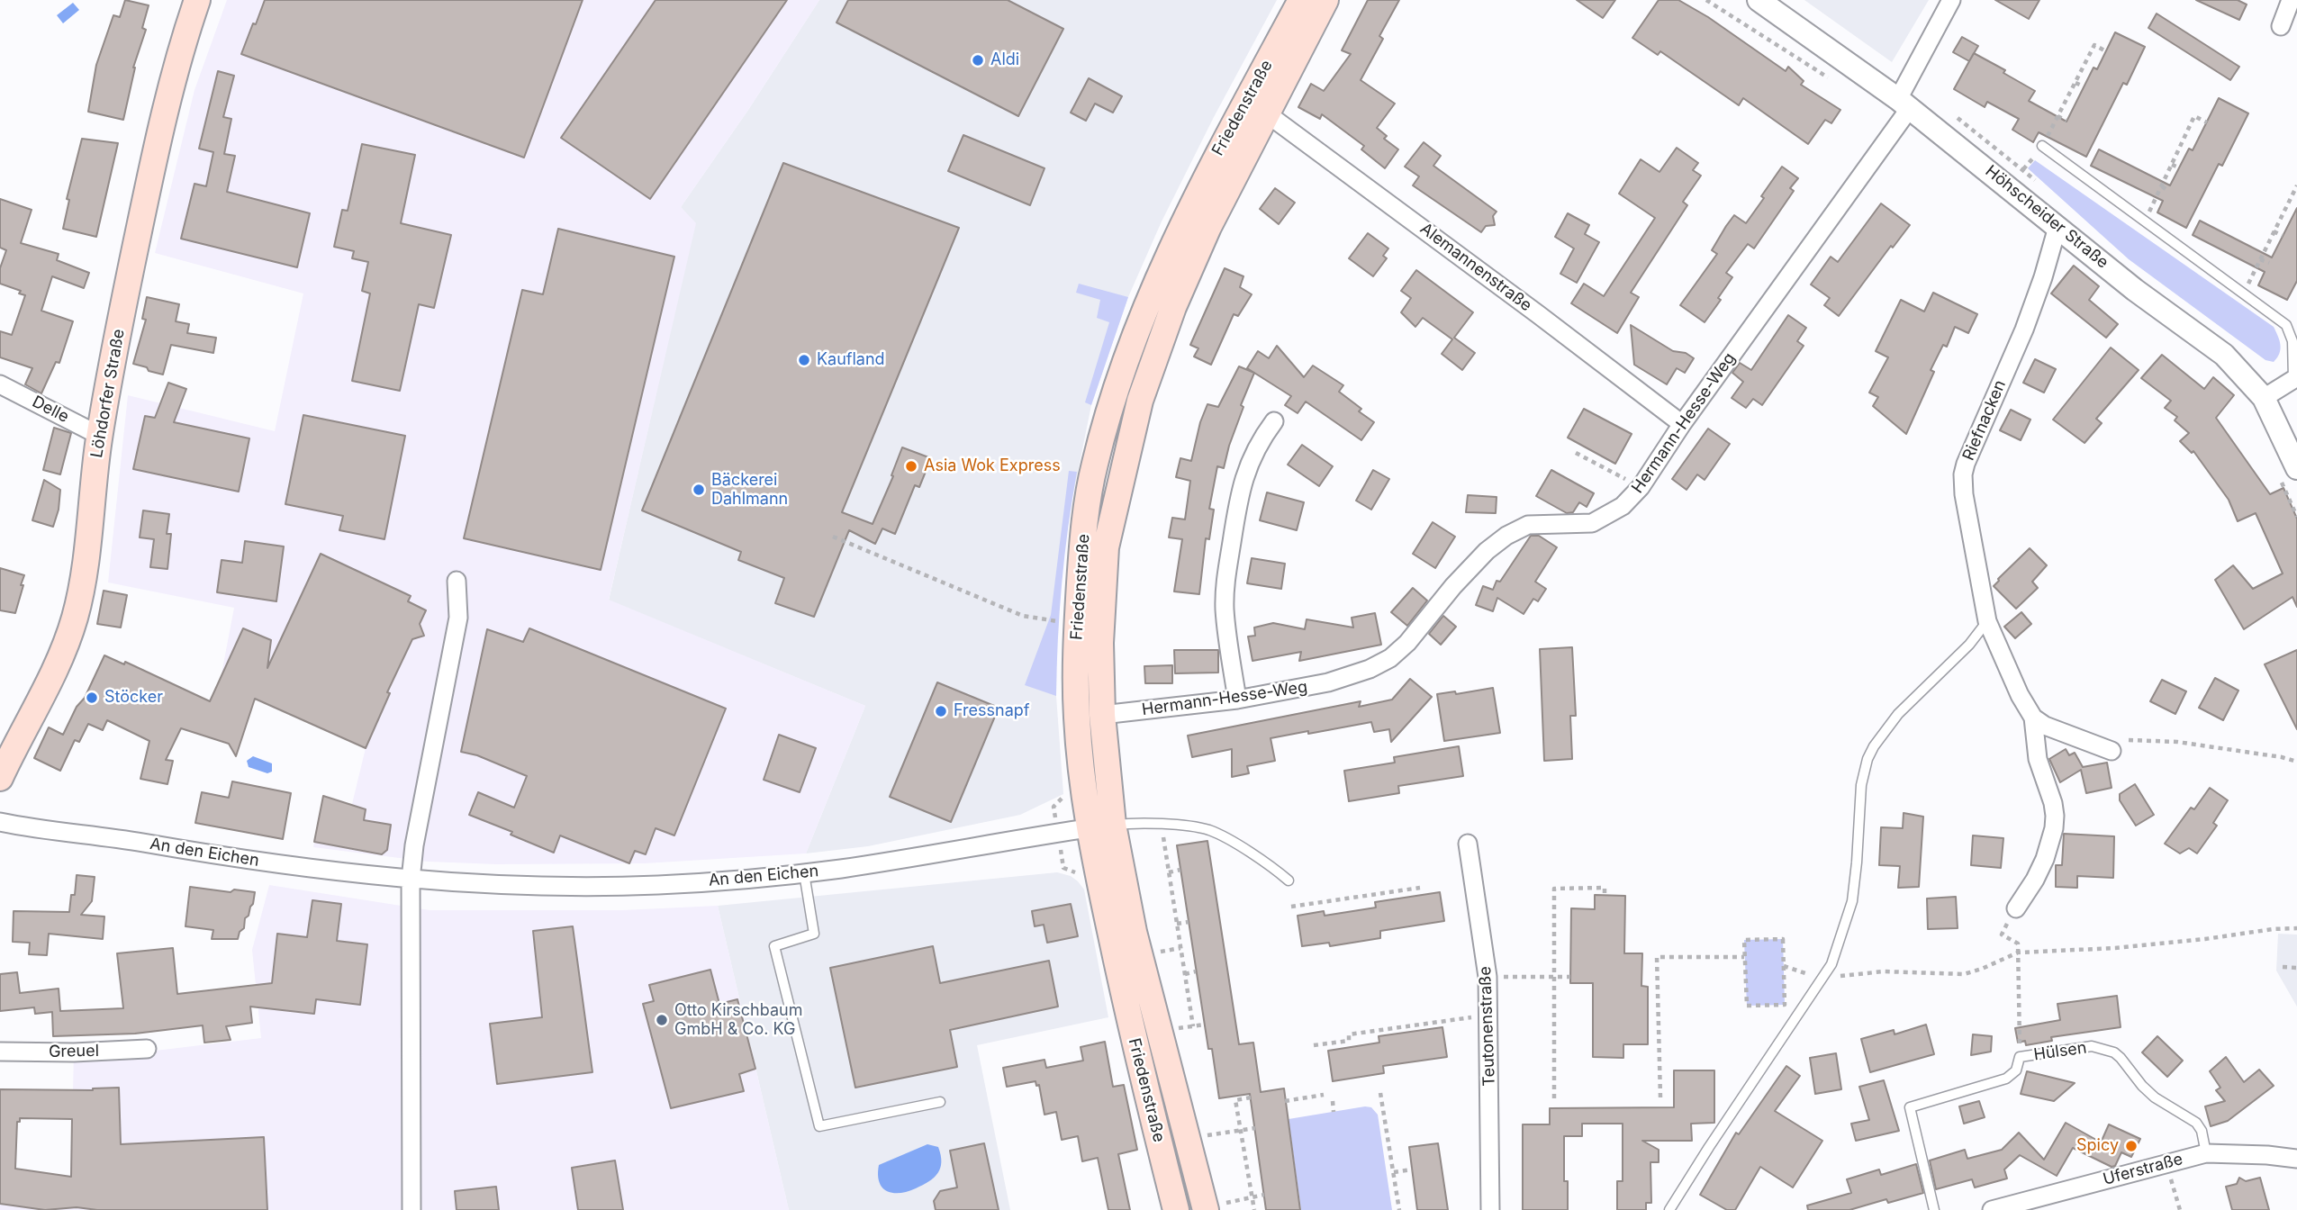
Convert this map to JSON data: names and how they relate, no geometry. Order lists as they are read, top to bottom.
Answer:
{
  "streets": {
    "main road": ["Friedenstraße", "Löhdorfer Straße"],
    "street": [
      "Höhscheider Straße",
      "Alemannenstraße",
      "Delle",
      "Riefnacken",
      "Hermann-Hesse-Weg",
      "An den Eichen",
      "Teutonenstraße",
      "Greuel",
      "Uferstraße"
    ],
    "lane": ["Hülsen"]
  },
  "crossings": [
    ["Friedenstraße", "Alemannenstraße"],
    ["Friedenstraße", "Hermann-Hesse-Weg"],
    ["Friedenstraße", "An den Eichen"],
    ["Höhscheider Straße", "Riefnacken"],
    ["Höhscheider Straße", "Hermann-Hesse-Weg"],
    ["Alemannenstraße", "Hermann-Hesse-Weg"],
    ["Löhdorfer Straße", "Delle"],
    ["Hülsen", "Uferstraße"]
  ],
  "places": [
    "Aldi",
    "Kaufland",
    "Asia Wok Express",
    "Bäckerei Dahlmann",
    "Stöcker",
    "Fressnapf",
    "Otto Kirschbaum GmbH & Co. KG",
    "Spicy"
  ]
}
